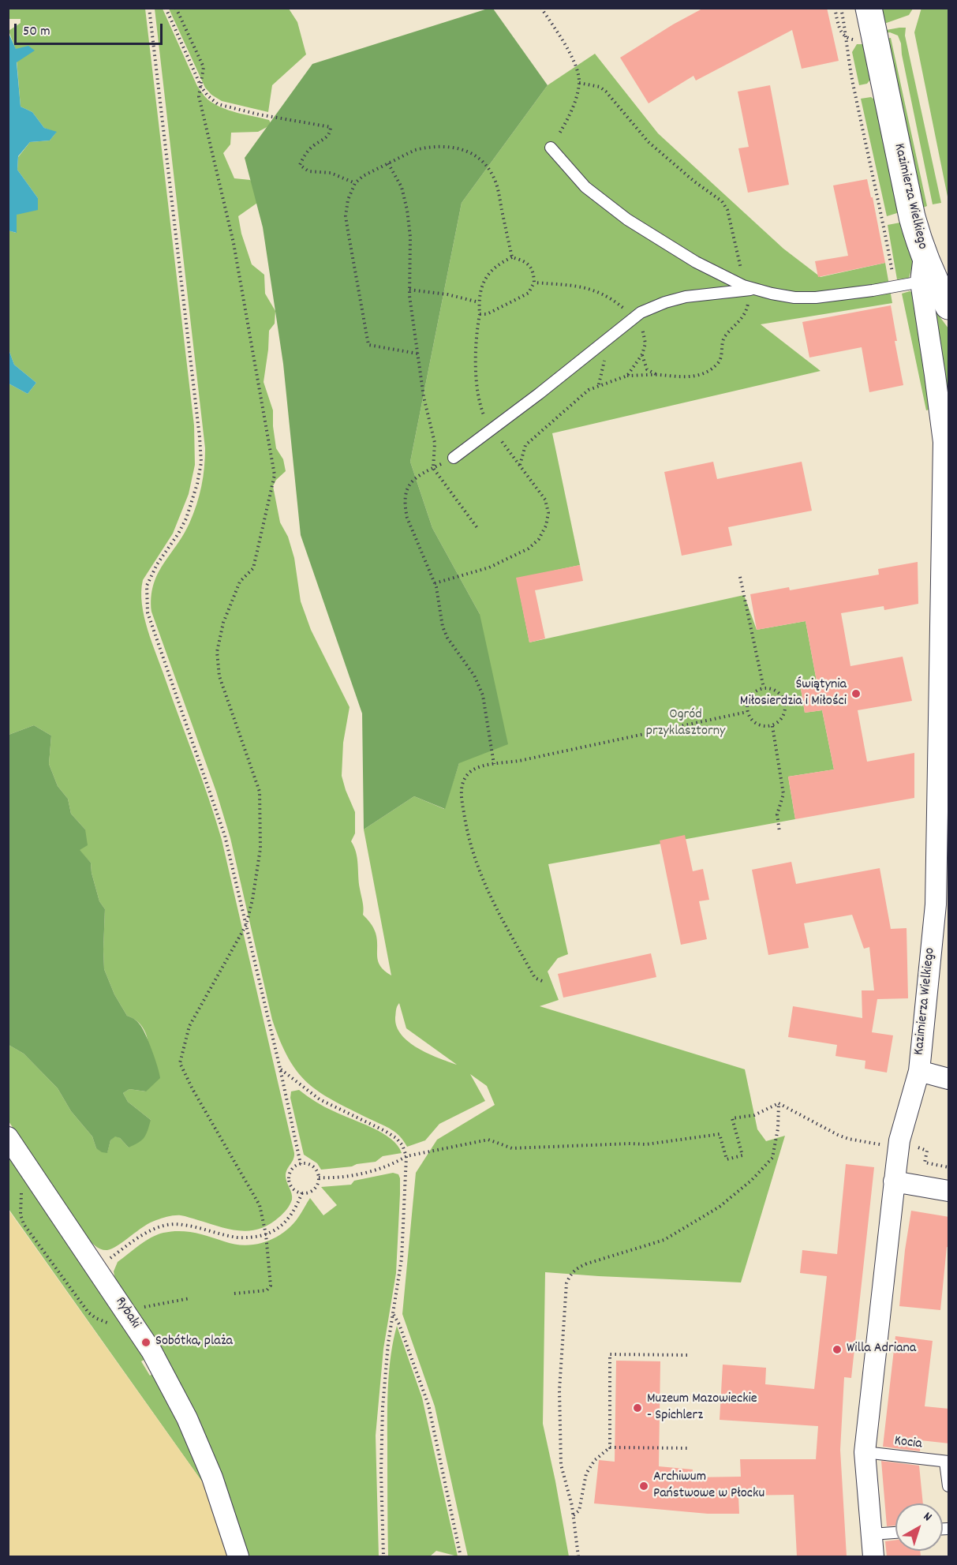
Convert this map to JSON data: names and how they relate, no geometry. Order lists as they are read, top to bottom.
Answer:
{
  "streets": {
    "street": ["Kazimierza Wielkiego", "Rybaki"],
    "lane": ["Kocia"]
  },
  "crossings": [
    ["Kazimierza Wielkiego", "Kocia"]
  ],
  "parks": ["Ogród przyklasztorny"],
  "places": [
    "Świątynia Miłosierdzia i Miłości",
    "Sobótka, plaża",
    "Willa Adriana",
    "Muzeum Mazowieckie - Spichlerz",
    "Archiwum Państwowe w Płocku"
  ],
  "scale_bar": "50 m",
  "north": "top right"
}
